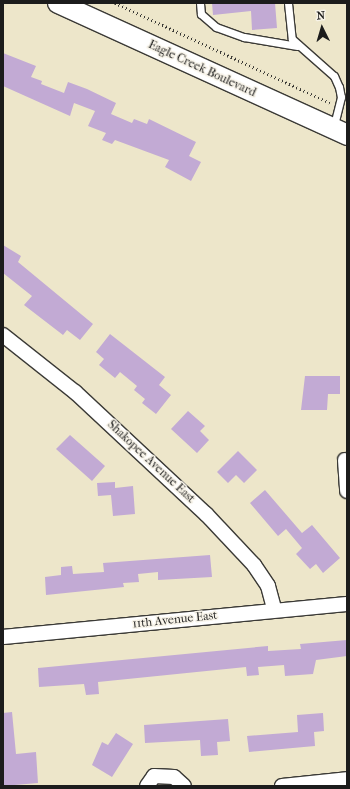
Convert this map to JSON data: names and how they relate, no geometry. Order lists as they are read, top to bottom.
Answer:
{
  "streets": {
    "street": ["Eagle Creek Boulevard", "Shakopee Avenue East", "11th Avenue East"]
  },
  "crossings": [
    ["Shakopee Avenue East", "11th Avenue East"]
  ],
  "north": "top"
}
